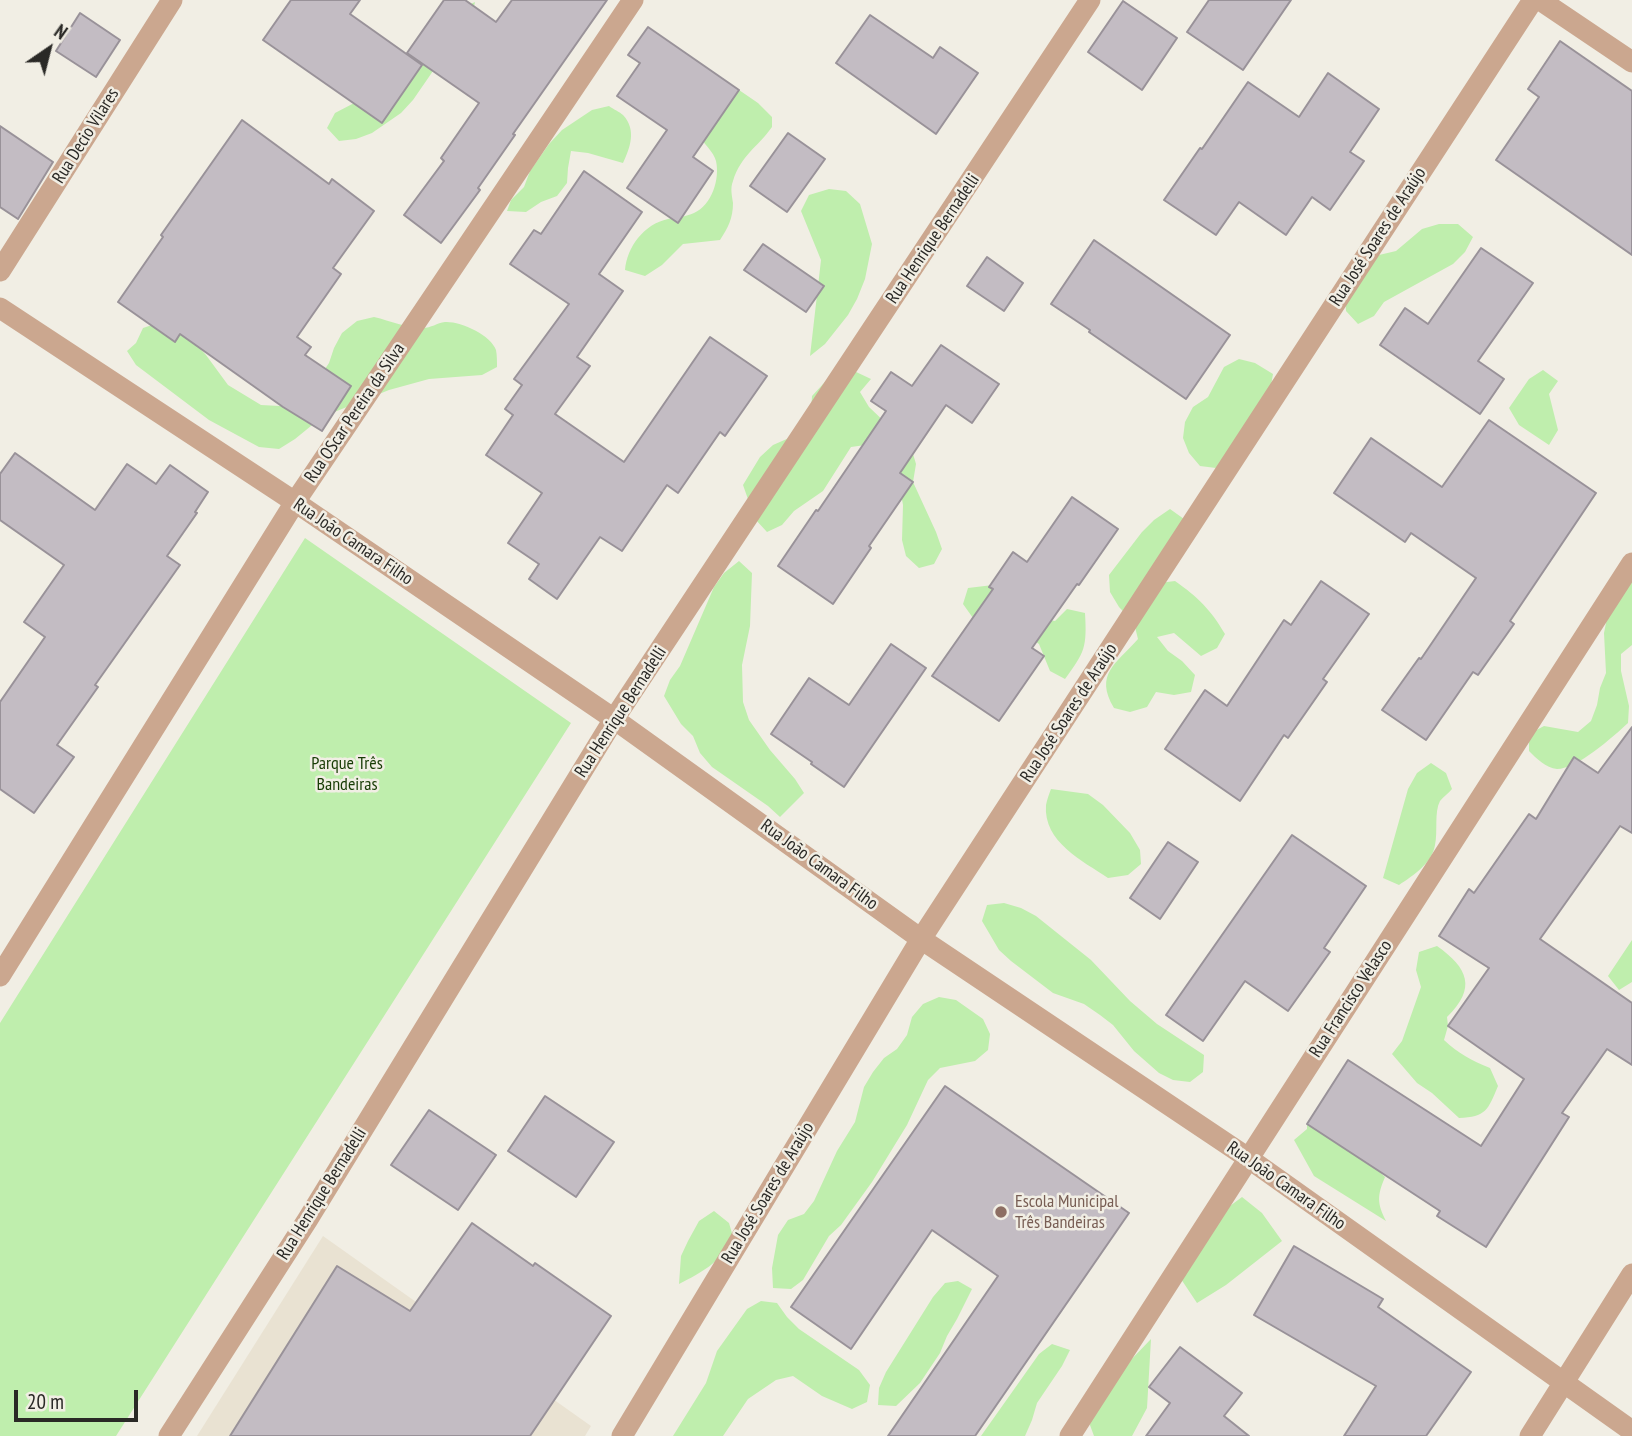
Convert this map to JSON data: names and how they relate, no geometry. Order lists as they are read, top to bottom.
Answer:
{
  "streets": {
    "street": [
      "Rua Decio Vilares",
      "Rua José Soares de Araújo",
      "Rua Henrique Bernadelli",
      "Rua OScar Pereira da Silva",
      "Rua João Camara Filho",
      "Rua Francisco Velasco"
    ]
  },
  "crossings": [
    ["Rua José Soares de Araújo", "Rua João Camara Filho"],
    ["Rua Henrique Bernadelli", "Rua João Camara Filho"],
    ["Rua OScar Pereira da Silva", "Rua João Camara Filho"],
    ["Rua João Camara Filho", "Rua Francisco Velasco"]
  ],
  "parks": ["Parque Três Bandeiras"],
  "places": ["Escola Municipal Três Bandeiras"],
  "scale_bar": "20 m",
  "north": "top right"
}
